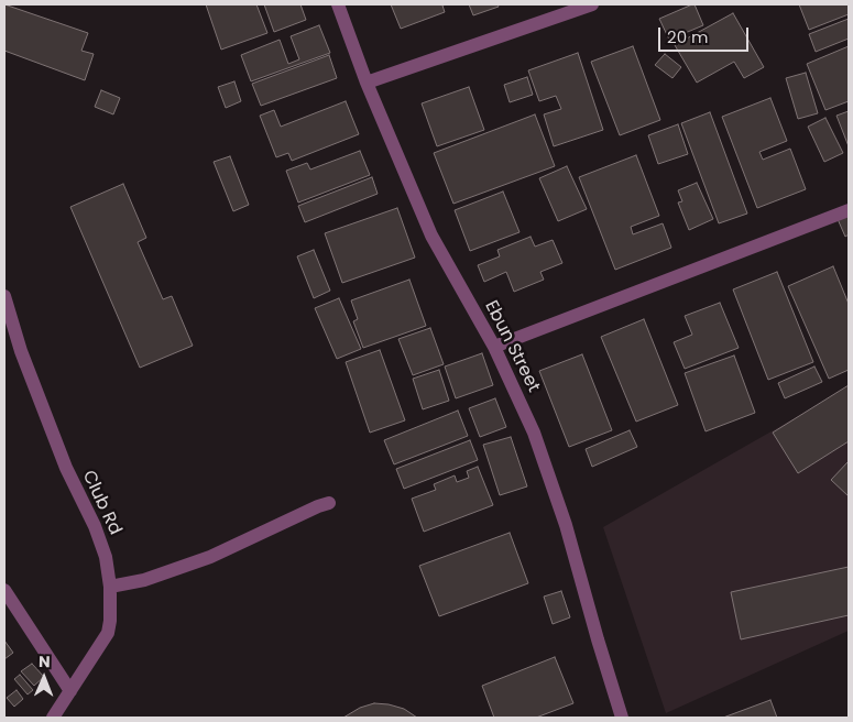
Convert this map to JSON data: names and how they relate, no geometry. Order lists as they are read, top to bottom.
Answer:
{
  "streets": {
    "street": ["Ebun Street", "Club Rd"]
  },
  "scale_bar": "20 m",
  "north": "top"
}
